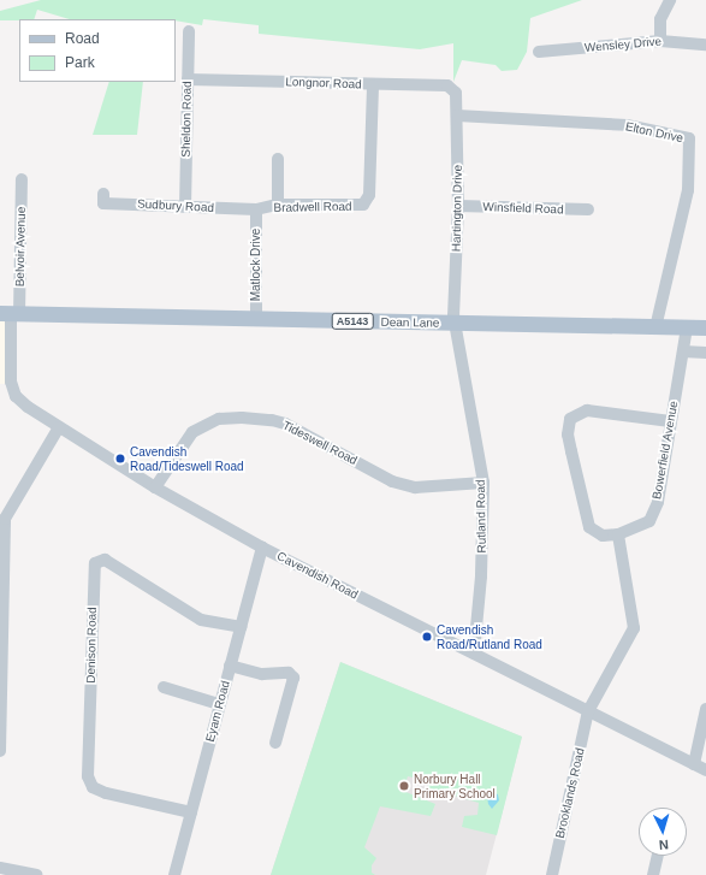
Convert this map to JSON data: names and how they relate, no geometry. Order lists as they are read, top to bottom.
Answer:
{
  "streets": {
    "main road": ["A5143", "Dean Lane"],
    "street": [
      "Wensley Drive",
      "Longnor Road",
      "Sheldon Road",
      "Elton Drive",
      "Sudbury Road",
      "Bradwell Road",
      "Hartington Drive",
      "Winsfield Road",
      "Belvoir Avenue",
      "Matlock Drive",
      "Tideswell Road",
      "Bowerfield Avenue",
      "Rutland Road",
      "Cavendish Road",
      "Denison Road",
      "Eyam Road",
      "Brooklands Road"
    ]
  },
  "crossings": [
    ["Longnor Road", "Sheldon Road"],
    ["Longnor Road", "Bradwell Road"],
    ["Longnor Road", "Hartington Drive"],
    ["Sheldon Road", "Sudbury Road"],
    ["Elton Drive", "Hartington Drive"],
    ["Elton Drive", "Dean Lane"],
    ["Sudbury Road", "Bradwell Road"],
    ["Sudbury Road", "Matlock Drive"],
    ["Bradwell Road", "Matlock Drive"],
    ["Hartington Drive", "Winsfield Road"],
    ["Hartington Drive", "Dean Lane"],
    ["Hartington Drive", "Rutland Road"],
    ["Belvoir Avenue", "Dean Lane"],
    ["Belvoir Avenue", "Cavendish Road"],
    ["Matlock Drive", "Dean Lane"],
    ["Dean Lane", "Bowerfield Avenue"],
    ["Dean Lane", "Rutland Road"],
    ["Dean Lane", "Cavendish Road"],
    ["Tideswell Road", "Rutland Road"],
    ["Tideswell Road", "Cavendish Road"],
    ["Rutland Road", "Cavendish Road"],
    ["Cavendish Road", "Eyam Road"],
    ["Cavendish Road", "Brooklands Road"],
    ["Denison Road", "Eyam Road"]
  ],
  "places": ["Cavendish Road/Tideswell Road", "Cavendish Road/Rutland Road", "Norbury Hall Primary School"],
  "legend": ["Road", "Park"],
  "north": "bottom"
}
